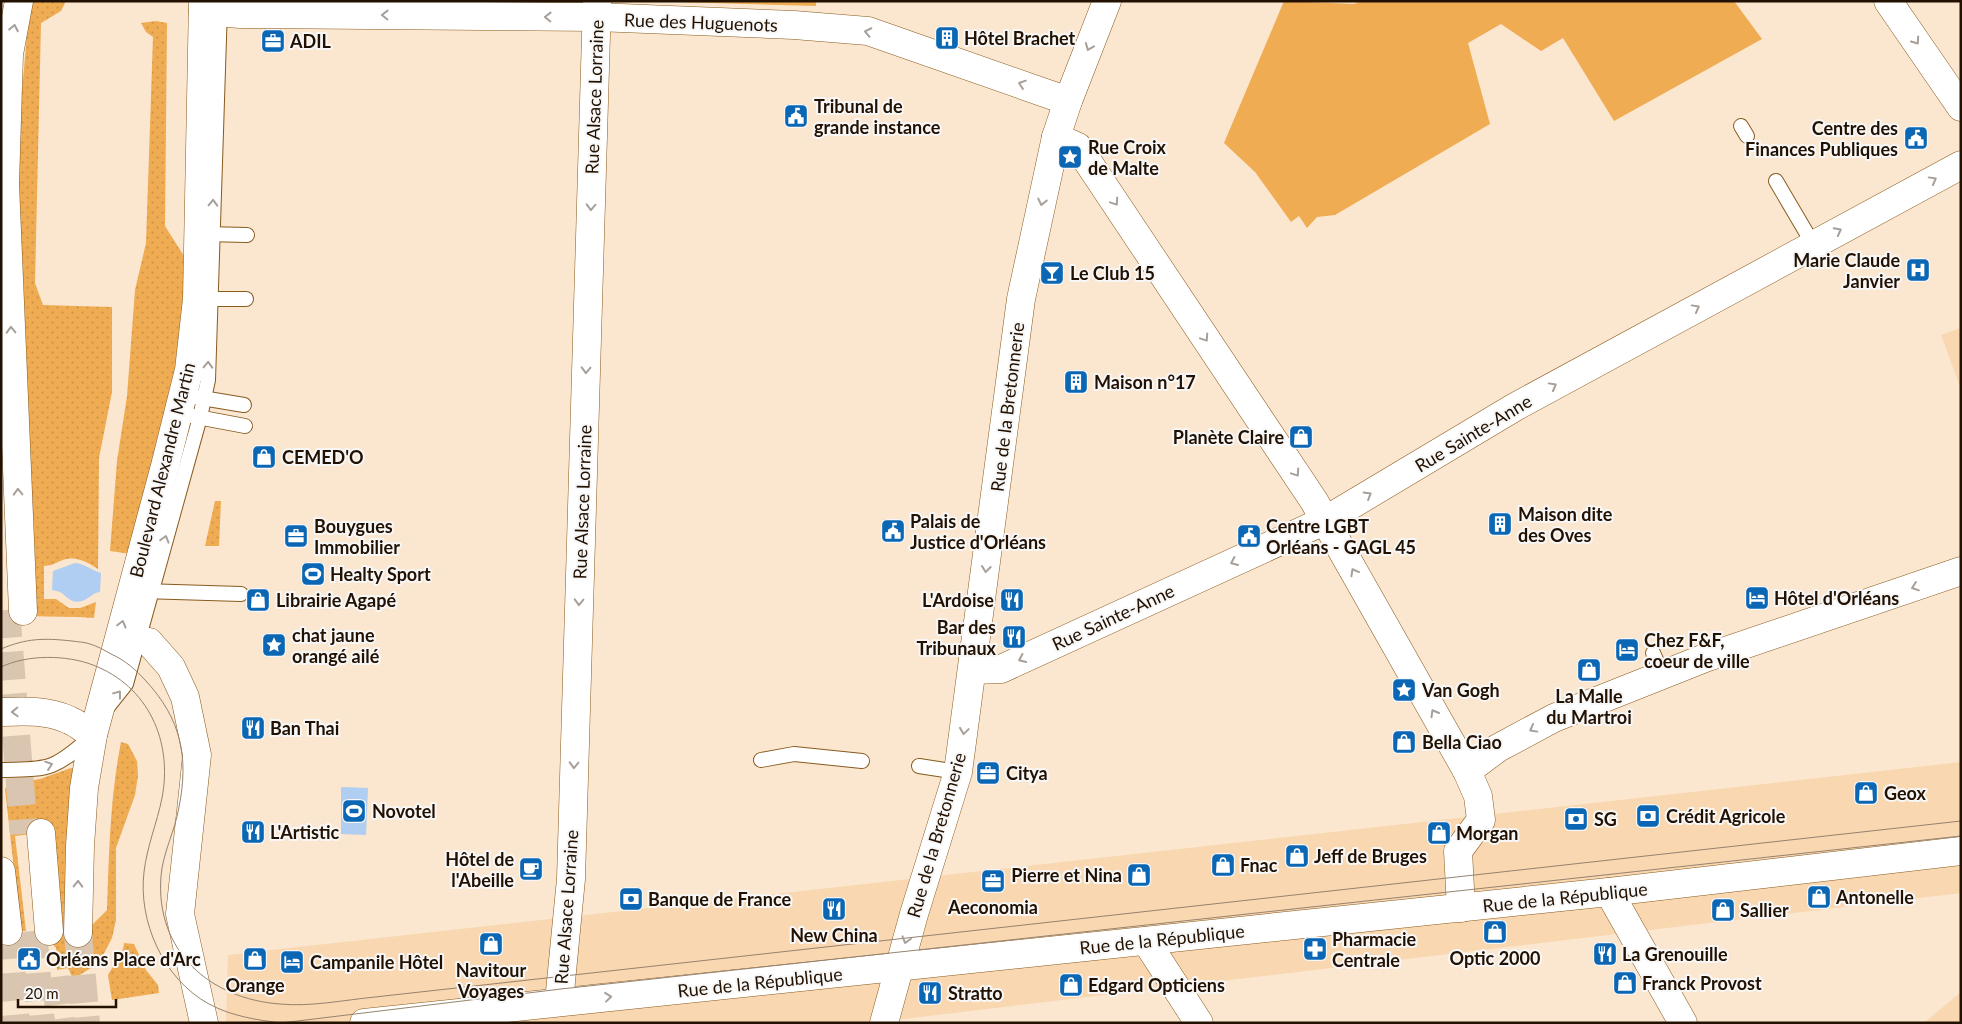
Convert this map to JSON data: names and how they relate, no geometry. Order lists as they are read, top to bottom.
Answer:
{
  "streets": {
    "street": [
      "Rue des Huguenots",
      "Rue Alsace Lorraine",
      "Rue de la Bretonnerie",
      "Rue Sainte-Anne",
      "Boulevard Alexandre Martin",
      "Rue de la République"
    ]
  },
  "crossings": [
    ["Rue des Huguenots", "Rue Alsace Lorraine"],
    ["Rue des Huguenots", "Rue de la Bretonnerie"],
    ["Rue des Huguenots", "Boulevard Alexandre Martin"],
    ["Rue Alsace Lorraine", "Rue de la République"],
    ["Rue de la Bretonnerie", "Rue Sainte-Anne"],
    ["Rue de la Bretonnerie", "Rue de la République"]
  ],
  "one_way": ["Rue des Huguenots", "Rue Alsace Lorraine", "Rue de la Bretonnerie"],
  "places": {
    "building": ["Hôtel Brachet", "Maison n°17", "Maison dite des Oves"],
    "office": [
      "ADIL",
      "Bouygues Immobilier",
      "Citya",
      "Aeconomia"
    ],
    "public building": [
      "Tribunal de grande instance",
      "Centre des Finances Publiques",
      "Palais de Justice d'Orléans",
      "Centre LGBT Orléans - GAGL 45",
      "Orléans Place d'Arc"
    ],
    "place": ["Rue Croix de Malte", "chat jaune orangé ailé", "Van Gogh"],
    "hospital": ["Marie Claude Janvier"],
    "bar": ["Le Club 15"],
    "shop": [
      "Planète Claire",
      "CEMED'O",
      "Librairie Agapé",
      "La Malle du Martroi",
      "Bella Ciao",
      "Geox",
      "Morgan",
      "Jeff de Bruges",
      "Fnac",
      "Pierre et Nina",
      "Antonelle",
      "Sallier",
      "Optic 2000",
      "Navitour Voyages",
      "Orange",
      "Franck Provost",
      "Edgard Opticiens"
    ],
    "sports": ["Healty Sport", "Novotel"],
    "hotel": ["Hôtel d'Orléans", "Chez F&F, coeur de ville", "Campanile Hôtel"],
    "restaurant": [
      "L'Ardoise",
      "Bar des Tribunaux",
      "Ban Thai",
      "L'Artistic",
      "New China",
      "La Grenouille",
      "Stratto"
    ],
    "bank": ["Crédit Agricole", "SG", "Banque de France"],
    "cafe": ["Hôtel de l'Abeille"],
    "pharmacy": ["Pharmacie Centrale"]
  },
  "scale_bar": "20 m"
}
